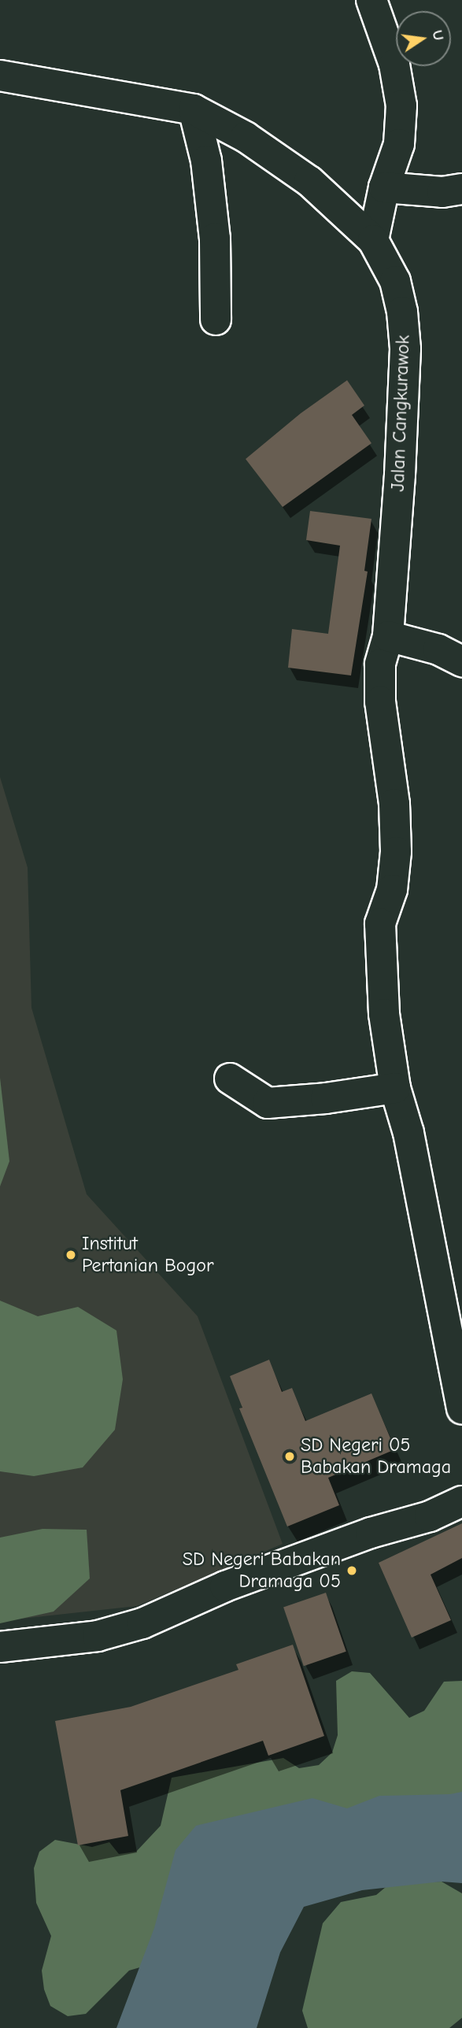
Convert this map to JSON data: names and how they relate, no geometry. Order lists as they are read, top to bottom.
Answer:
{
  "streets": {
    "street": ["Jalan Cangkurawok"]
  },
  "places": ["Institut Pertanian Bogor", "SD Negeri 05 Babakan Dramaga", "SD Negeri Babakan Dramaga 05"],
  "north": "right"
}
